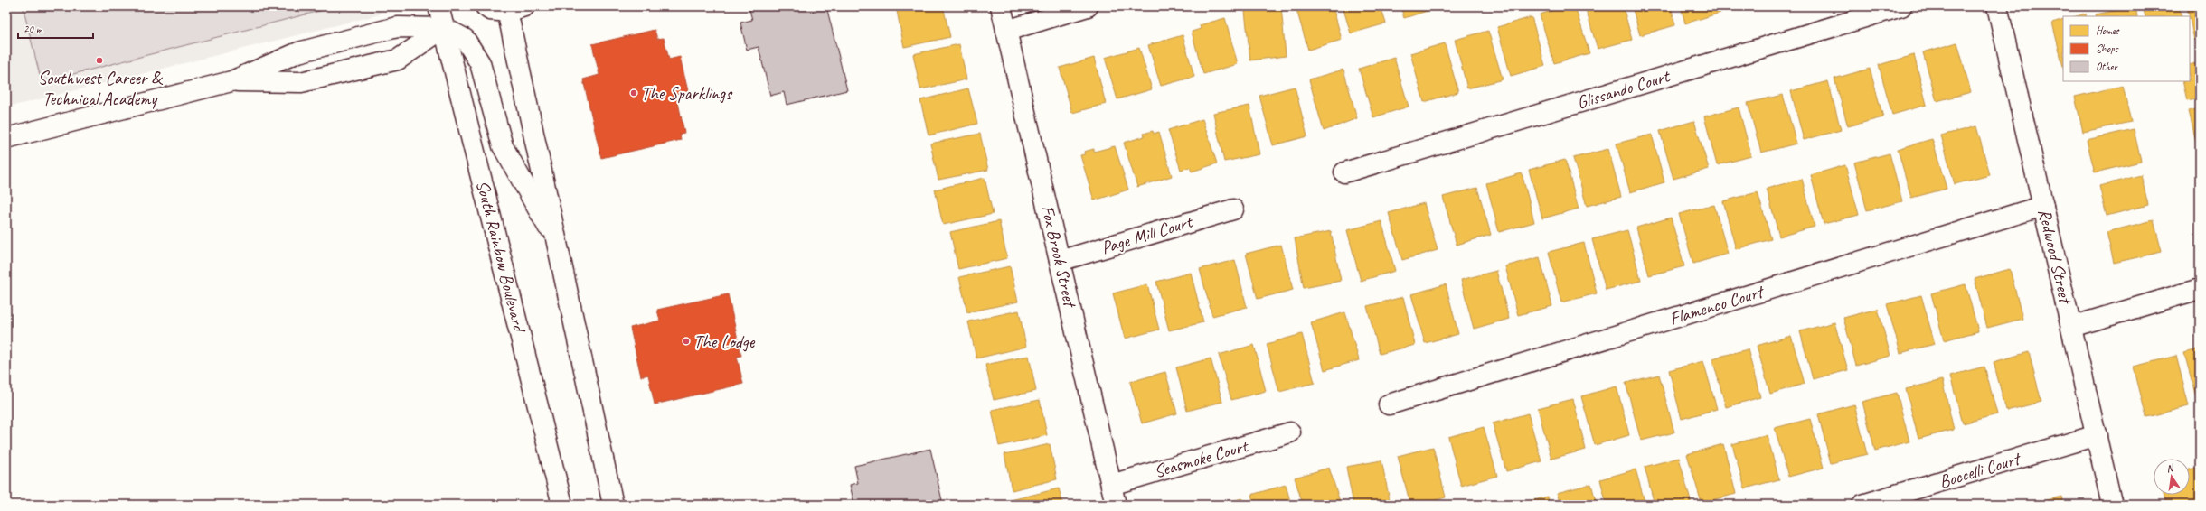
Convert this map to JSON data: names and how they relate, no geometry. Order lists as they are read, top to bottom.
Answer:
{
  "streets": {
    "street": [
      "Glissando Court",
      "Page Mill Court",
      "South Rainbow Boulevard",
      "Fox Brook Street",
      "Redwood Street",
      "Flamenco Court",
      "Seasmoke Court",
      "Boccelli Court"
    ]
  },
  "crossings": [
    ["Page Mill Court", "Fox Brook Street"],
    ["Fox Brook Street", "Seasmoke Court"],
    ["Redwood Street", "Flamenco Court"],
    ["Redwood Street", "Boccelli Court"]
  ],
  "places": ["Southwest Career & Technical Academy", "The Sparklings", "The Lodge"],
  "legend": ["Homes", "Shops", "Other"],
  "scale_bar": "20 m",
  "north": "top"
}
